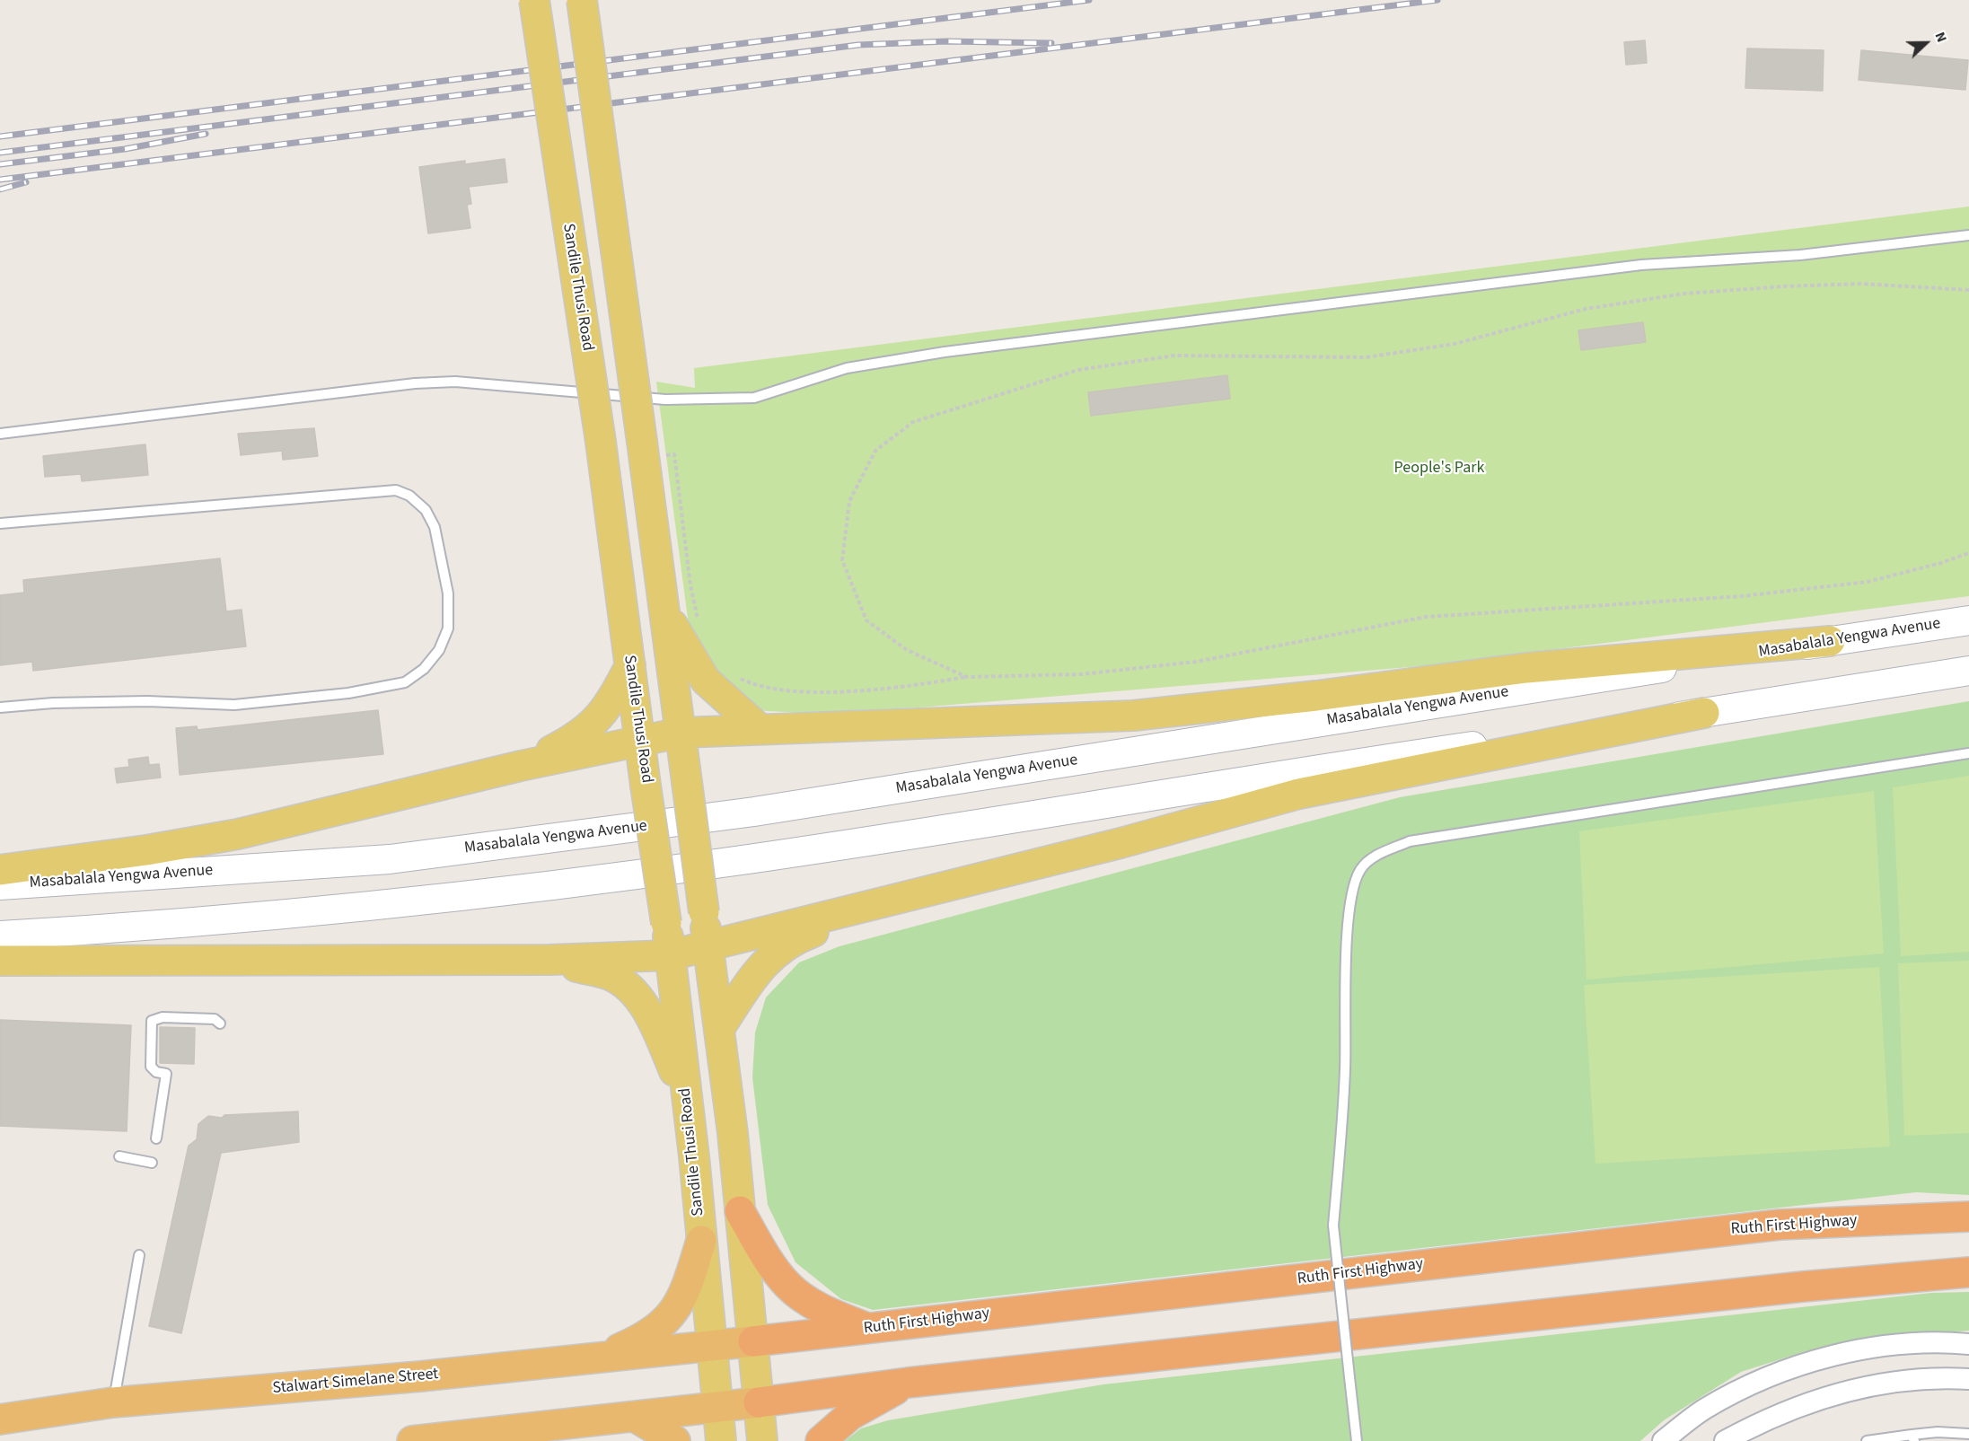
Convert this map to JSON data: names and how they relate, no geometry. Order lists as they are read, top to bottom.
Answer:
{
  "streets": {
    "highway": ["Ruth First Highway", "Stalwart Simelane Street"],
    "main road": ["Sandile Thusi Road", "Masabalala Yengwa Avenue"]
  },
  "crossings": [
    ["Sandile Thusi Road", "Stalwart Simelane Street"],
    ["Ruth First Highway", "Stalwart Simelane Street"]
  ],
  "parks": ["People's Park"],
  "north": "right"
}
